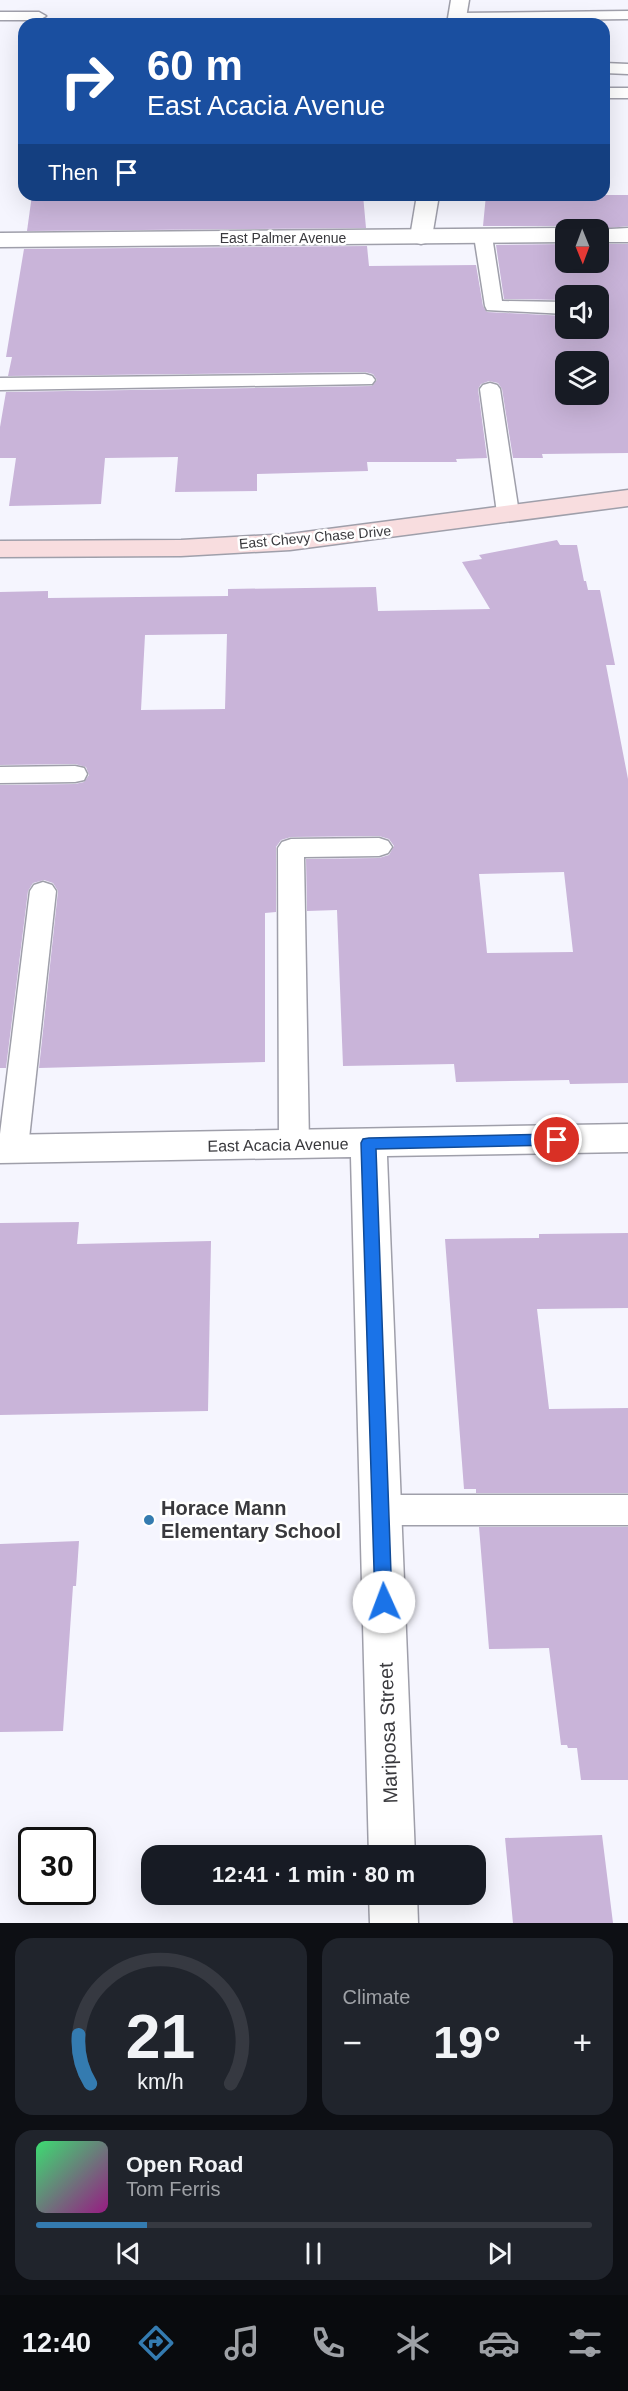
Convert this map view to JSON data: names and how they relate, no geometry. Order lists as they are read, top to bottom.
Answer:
{
  "streets": {
    "main road": ["East Chevy Chase Drive"],
    "street": ["East Palmer Avenue", "East Acacia Avenue", "Mariposa Street"]
  },
  "crossings": [
    ["East Acacia Avenue", "Mariposa Street"]
  ],
  "places": ["Horace Mann Elementary School"],
  "north": "bottom",
  "page": {
    "turn": ["60 m", "East Acacia Avenue"],
    "then": "Then",
    "limit": "30",
    "trip": "12:41 · 1 min · 80 m",
    "tile": "Climate",
    "heat": ["−", "19°", "+"],
    "song": ["Open Road", "Tom Ferris"],
    "tabs": "12:40",
    "gauge": ["21", "km/h"]
  }
}
